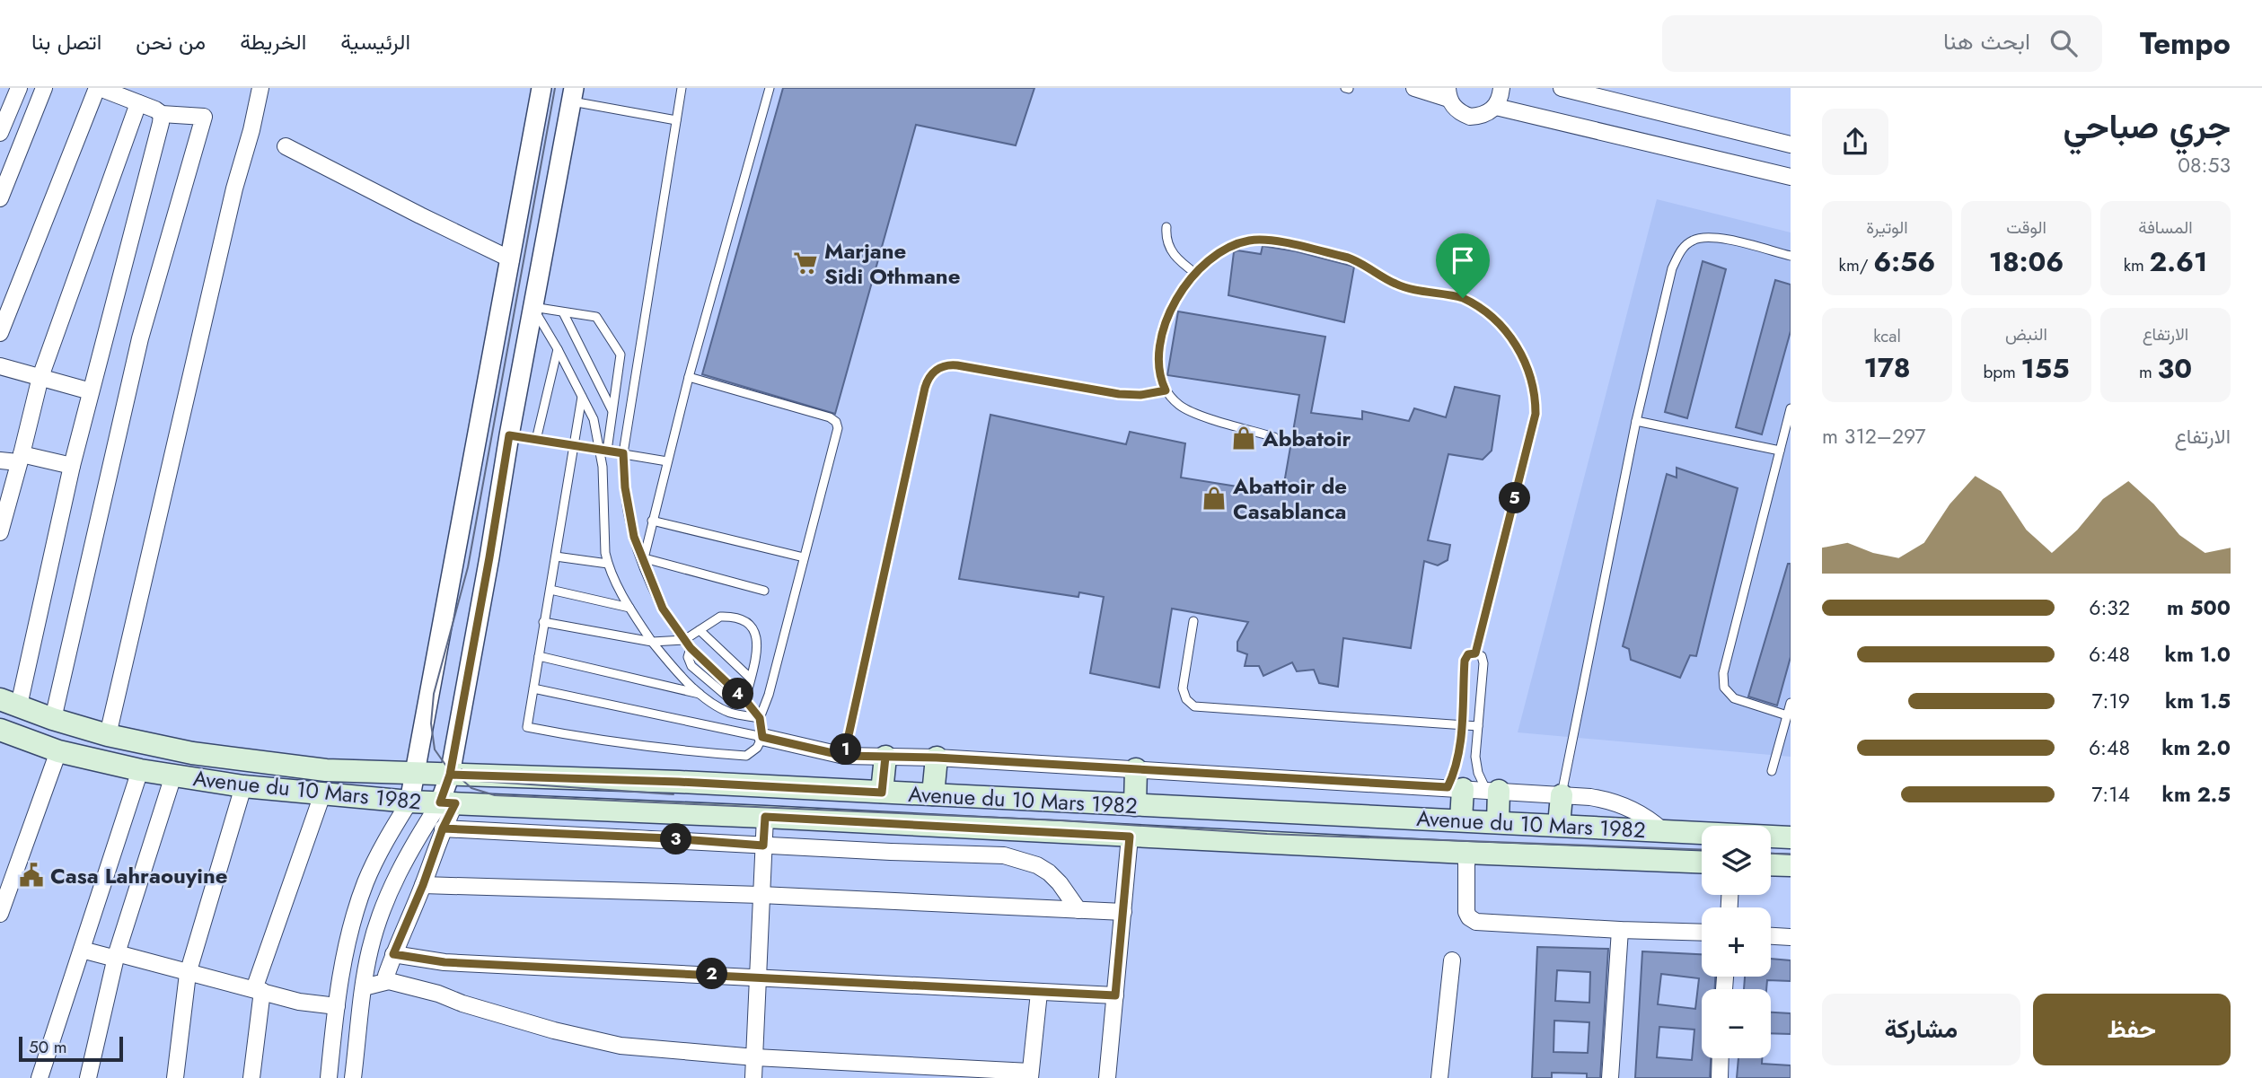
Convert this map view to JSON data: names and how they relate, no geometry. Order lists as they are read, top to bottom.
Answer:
{
  "streets": {
    "main road": ["Avenue du 10 Mars 1982"]
  },
  "places": {
    "supermarket": ["Marjane Sidi Othmane"],
    "shop": ["Abbatoir", "Abattoir de Casablanca"],
    "public building": ["Casa Lahraouyine"]
  },
  "scale_bar": "50 m",
  "page": {
    "header": "Tempo",
    "search": "ابحث هنا",
    "nav": [
      "الرئيسية",
      "الخريطة",
      "من نحن",
      "اتصل بنا"
    ],
    "heading": ["جري صباحي", "08:53"],
    "stats": [
      ["المسافة", "2.61 km"],
      ["الوقت", "18:06"],
      ["الوتيرة", "6:56 /km"],
      ["الارتفاع", "30 m"],
      ["النبض", "155 bpm"],
      ["kcal", "178"]
    ],
    "chart": ["الارتفاع", "297–312 m"],
    "pins": [
      "5",
      "4",
      "1",
      "3",
      "2"
    ],
    "list": [
      {
        "name": "500 m",
        "note": "6:32"
      },
      {
        "name": "1.0 km",
        "note": "6:48"
      },
      {
        "name": "1.5 km",
        "note": "7:19"
      },
      {
        "name": "2.0 km",
        "note": "6:48"
      },
      {
        "name": "2.5 km",
        "note": "7:14"
      }
    ],
    "map_buttons": ["+", "−"],
    "buttons": ["حفظ", "مشاركة"],
    "scale": "50 m"
  }
}
